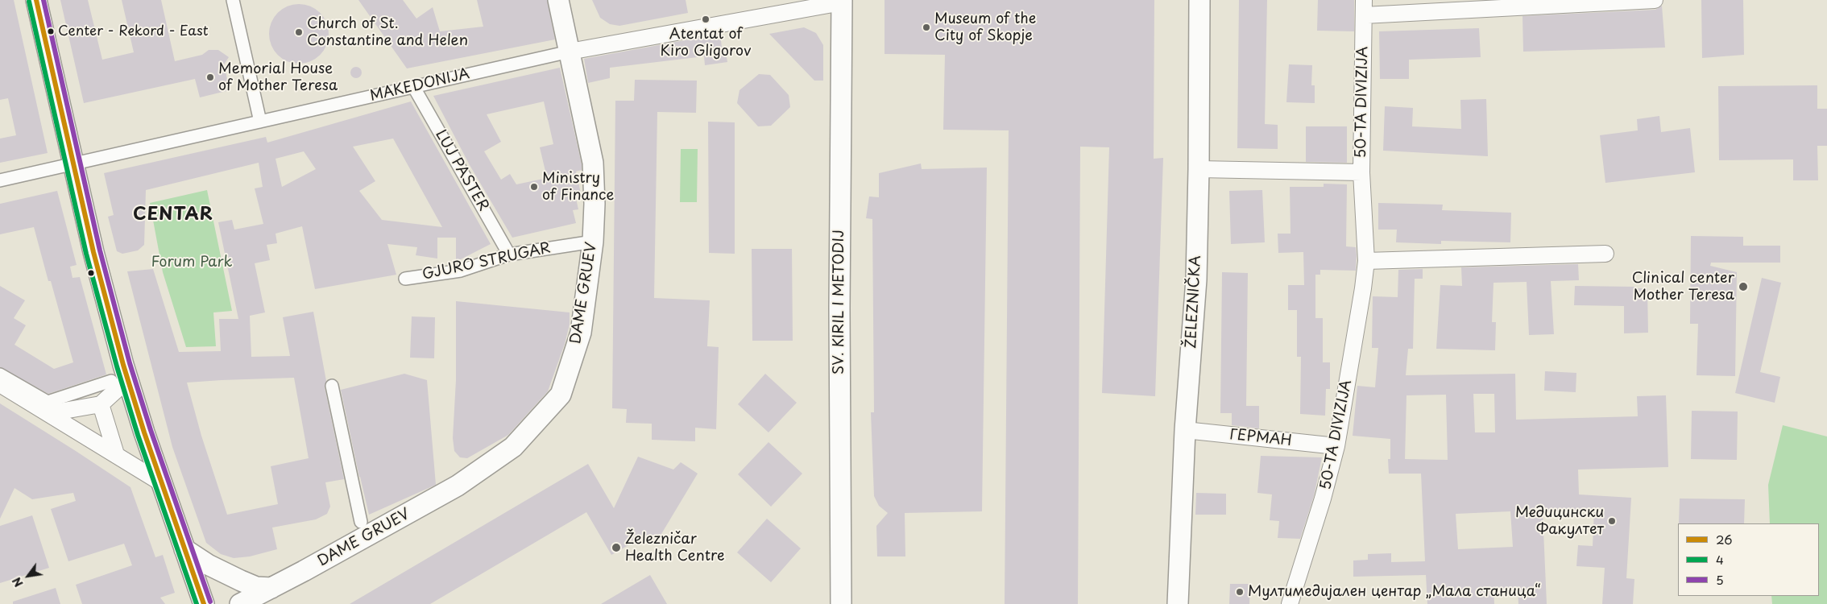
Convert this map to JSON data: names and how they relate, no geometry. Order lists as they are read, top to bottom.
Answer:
{
  "streets": {
    "street": [
      "MAKEDONIJA",
      "50-TA DIVIZIJA",
      "LUJ PASTER",
      "GJURO STRUGAR",
      "DAME GRUEV",
      "SV. KIRIL I METODIJ",
      "ŽELEZNIČKA",
      "ГЕРМАН"
    ]
  },
  "crossings": [
    ["MAKEDONIJA", "LUJ PASTER"],
    ["MAKEDONIJA", "DAME GRUEV"],
    ["MAKEDONIJA", "SV. KIRIL I METODIJ"],
    ["50-TA DIVIZIJA", "ГЕРМАН"],
    ["LUJ PASTER", "GJURO STRUGAR"],
    ["GJURO STRUGAR", "DAME GRUEV"],
    ["ŽELEZNIČKA", "ГЕРМАН"]
  ],
  "districts": ["CENTAR"],
  "parks": ["Forum Park"],
  "places": [
    "Atentat of Kiro Gligorov",
    "Museum of the City of Skopje",
    "Center - Rekord - East",
    "Church of St. Constantine and Helen",
    "Memorial House of Mother Teresa",
    "Ministry of Finance",
    "Clinical center Mother Teresa",
    "Медицински Факултет",
    "Železničar Health Centre",
    "Мултимедијален центар „Мала станица“"
  ],
  "lines": ["transit line 26", "transit line 5", "transit line 4"],
  "legend": ["26", "4", "5"],
  "north": "bottom left"
}
